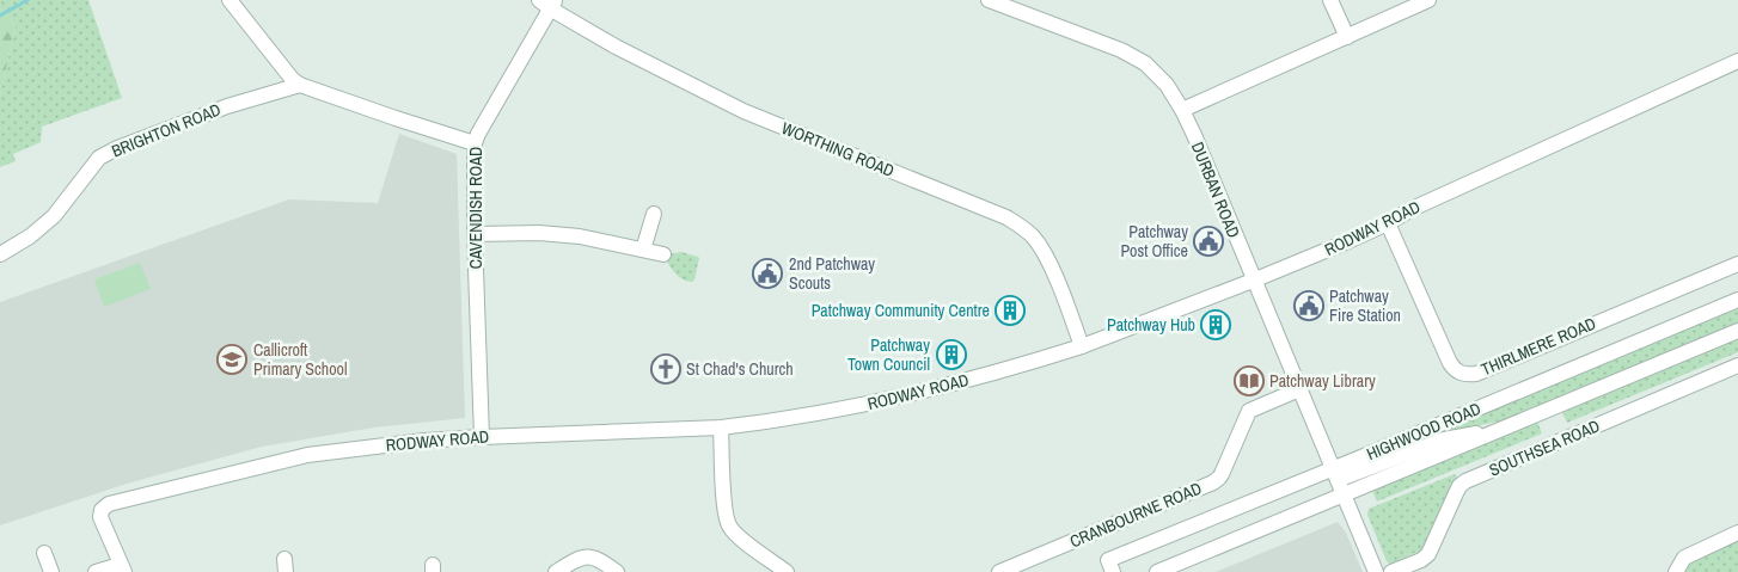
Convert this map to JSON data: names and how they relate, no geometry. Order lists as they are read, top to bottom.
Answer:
{
  "streets": {
    "street": [
      "BRIGHTON ROAD",
      "WORTHING ROAD",
      "DURBAN ROAD",
      "CAVENDISH ROAD",
      "RODWAY ROAD",
      "THIRLMERE ROAD",
      "HIGHWOOD ROAD",
      "SOUTHSEA ROAD",
      "CRANBOURNE ROAD"
    ]
  },
  "crossings": [
    ["WORTHING ROAD", "CAVENDISH ROAD"],
    ["WORTHING ROAD", "RODWAY ROAD"],
    ["DURBAN ROAD", "RODWAY ROAD"],
    ["DURBAN ROAD", "HIGHWOOD ROAD"],
    ["DURBAN ROAD", "CRANBOURNE ROAD"],
    ["CAVENDISH ROAD", "RODWAY ROAD"],
    ["RODWAY ROAD", "THIRLMERE ROAD"]
  ],
  "places": {
    "public building": ["Patchway Post Office", "2nd Patchway Scouts", "Patchway Fire Station"],
    "building": ["Patchway Community Centre", "Patchway Hub", "Patchway Town Council"],
    "school or university": ["Callicroft Primary School"],
    "church": ["St Chad's Church"],
    "library": ["Patchway Library"]
  }
}
